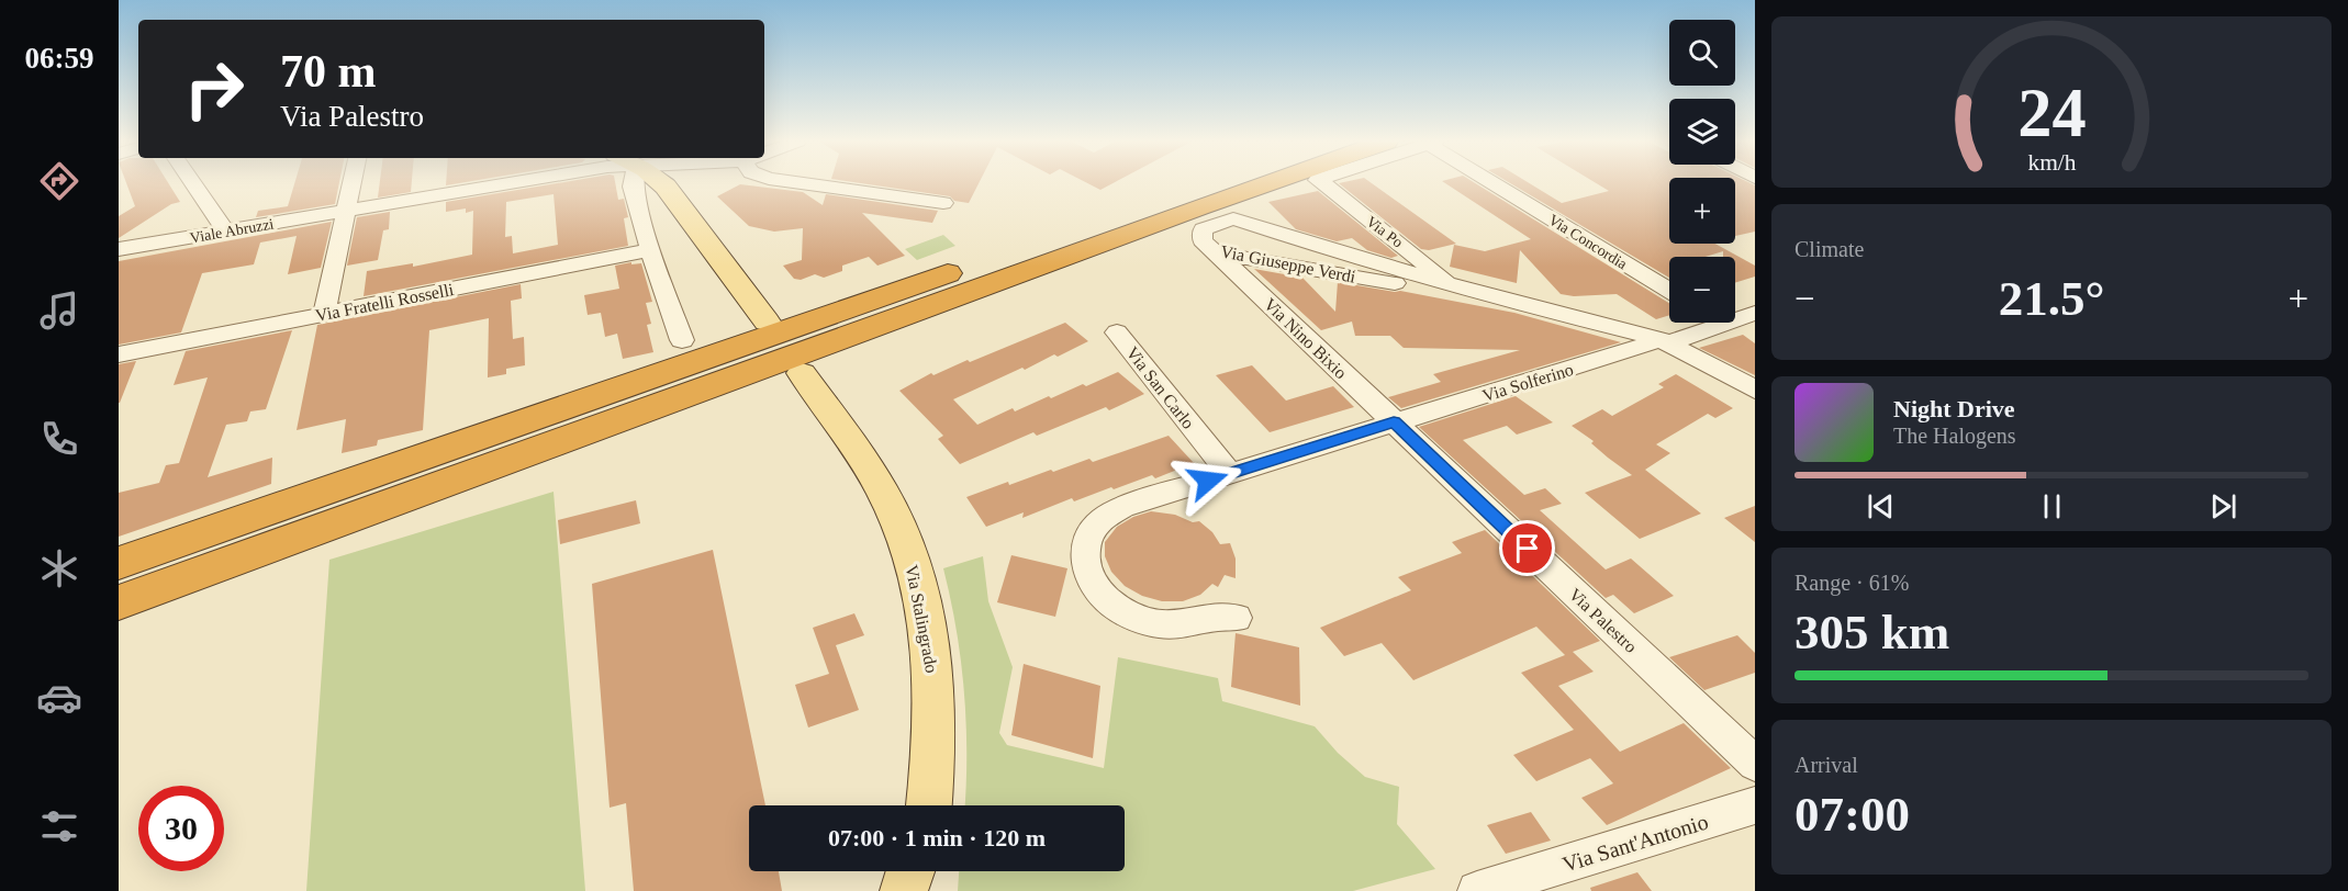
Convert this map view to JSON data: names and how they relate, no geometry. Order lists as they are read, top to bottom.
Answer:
{
  "streets": {
    "main road": ["Via Stalingrado"],
    "street": [
      "Viale Abruzzi",
      "Via Po",
      "Via Concordia",
      "Via Giuseppe Verdi",
      "Via Fratelli Rosselli",
      "Via Nino Bixio",
      "Via Solferino",
      "Via San Carlo",
      "Via Palestro",
      "Via Sant'Antonio"
    ]
  },
  "crossings": [
    ["Via Po", "Via Giuseppe Verdi"],
    ["Via Giuseppe Verdi", "Via Nino Bixio"],
    ["Via Giuseppe Verdi", "Via Solferino"],
    ["Via Nino Bixio", "Via Solferino"],
    ["Via Nino Bixio", "Via Palestro"],
    ["Via Solferino", "Via Palestro"]
  ],
  "page": {
    "tabs": "06:59",
    "map_buttons": ["+", "−"],
    "turn": ["70 m", "Via Palestro"],
    "tile": [
      "Climate",
      ["Range · 61%", "305 km"],
      ["Arrival", "07:00"]
    ],
    "heat": ["−", "21.5°", "+"],
    "song": ["Night Drive", "The Halogens"],
    "limit": "30",
    "trip": "07:00 · 1 min · 120 m",
    "gauge": ["24", "km/h"]
  }
}
